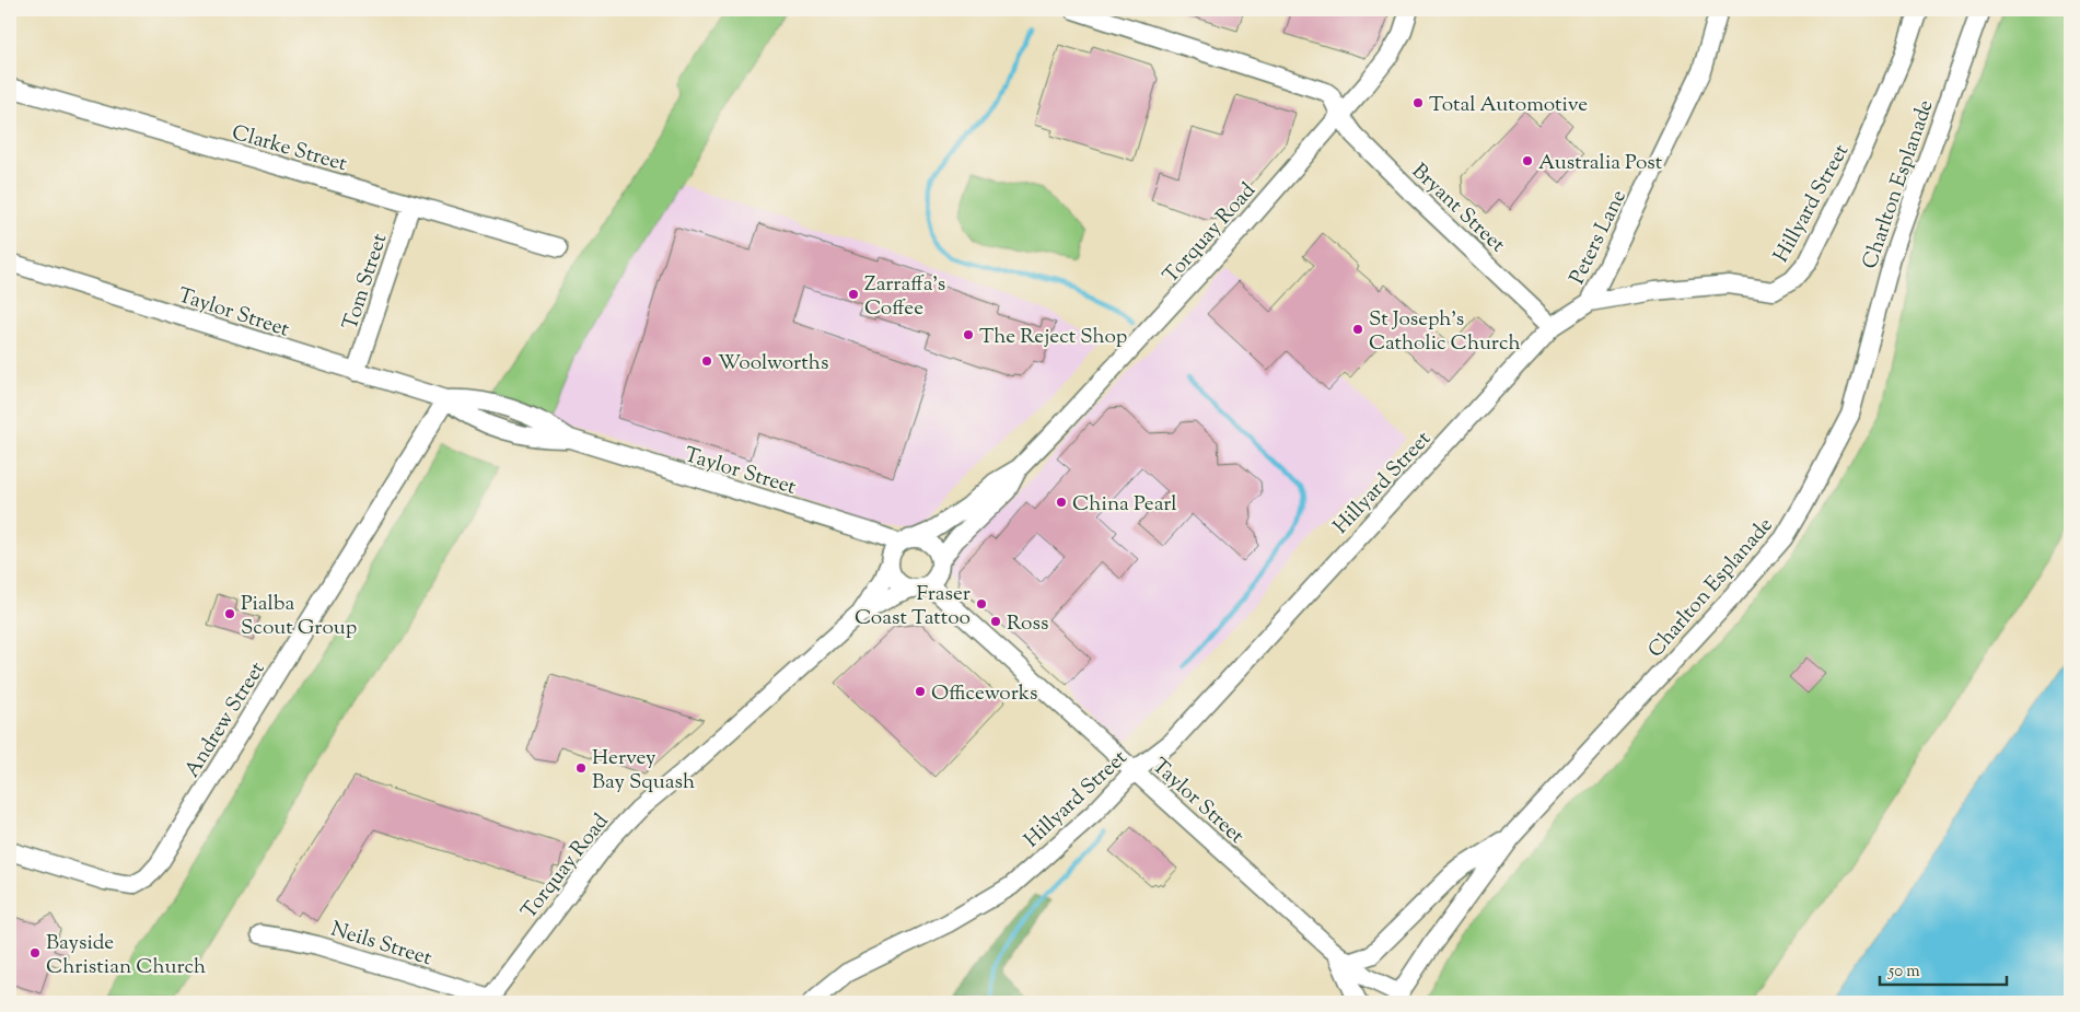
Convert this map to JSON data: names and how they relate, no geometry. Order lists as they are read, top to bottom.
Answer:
{
  "streets": {
    "street": [
      "Clarke Street",
      "Charlton Esplanade",
      "Hillyard Street",
      "Bryant Street",
      "Torquay Road",
      "Peters Lane",
      "Tom Street",
      "Taylor Street",
      "Andrew Street",
      "Neils Street"
    ]
  },
  "crossings": [
    ["Clarke Street", "Tom Street"],
    ["Charlton Esplanade", "Taylor Street"],
    ["Hillyard Street", "Bryant Street"],
    ["Hillyard Street", "Peters Lane"],
    ["Hillyard Street", "Taylor Street"],
    ["Bryant Street", "Torquay Road"],
    ["Torquay Road", "Taylor Street"],
    ["Torquay Road", "Neils Street"],
    ["Tom Street", "Taylor Street"],
    ["Taylor Street", "Andrew Street"]
  ],
  "places": [
    "Total Automotive",
    "Australia Post",
    "Zarraffa's Coffee",
    "St Joseph's Catholic Church",
    "The Reject Shop",
    "Woolworths",
    "China Pearl",
    "Fraser Coast Tattoo",
    "Pialba Scout Group",
    "Ross",
    "Officeworks",
    "Hervey Bay Squash",
    "Bayside Christian Church"
  ],
  "scale_bar": "50 m"
}
